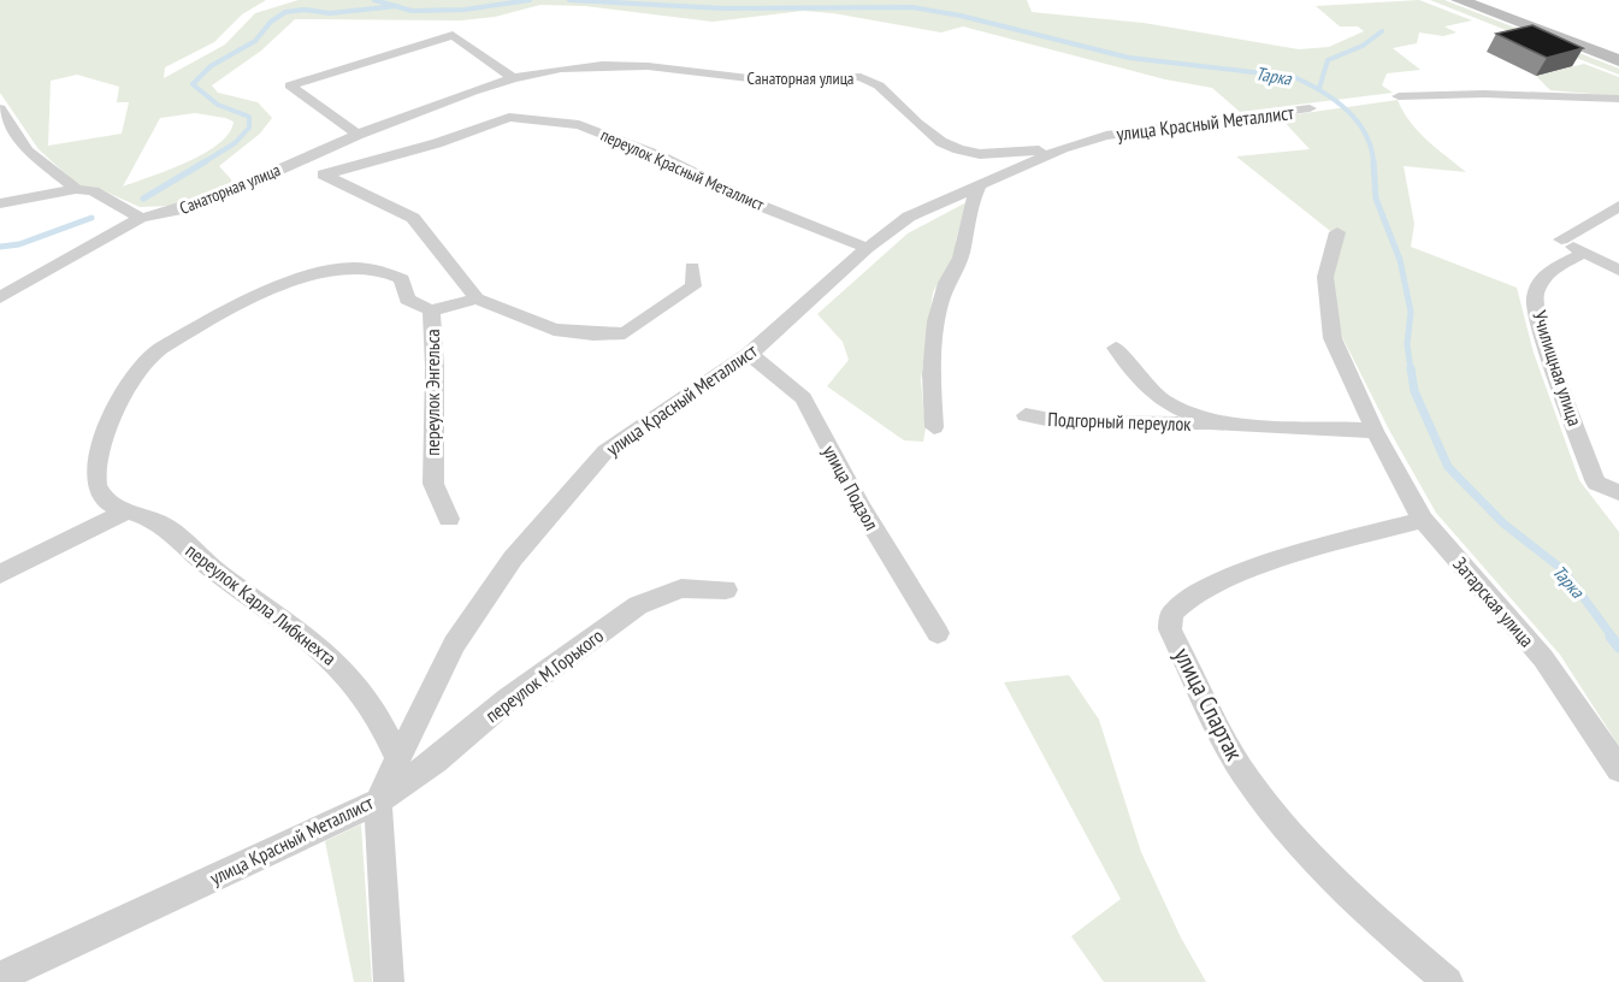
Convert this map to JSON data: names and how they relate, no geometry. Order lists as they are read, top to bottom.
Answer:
{
  "streets": {
    "street": [
      "Санаторная улица",
      "улица Красный Металлист",
      "переулок Красный Металлист",
      "Училищная улица",
      "переулок Энгельса",
      "Подгорный переулок",
      "улица Подзол",
      "Затарская улица",
      "переулок Карла Либкнехта",
      "переулок М.Горького",
      "улица Спартак"
    ]
  },
  "crossings": [
    ["Санаторная улица", "улица Красный Металлист"],
    ["улица Красный Металлист", "переулок Красный Металлист"],
    ["улица Красный Металлист", "улица Подзол"],
    ["улица Красный Металлист", "переулок Карла Либкнехта"],
    ["улица Красный Металлист", "переулок М.Горького"],
    ["переулок Энгельса", "переулок Карла Либкнехта"],
    ["Затарская улица", "улица Спартак"]
  ],
  "water": ["Тарка"]
}
